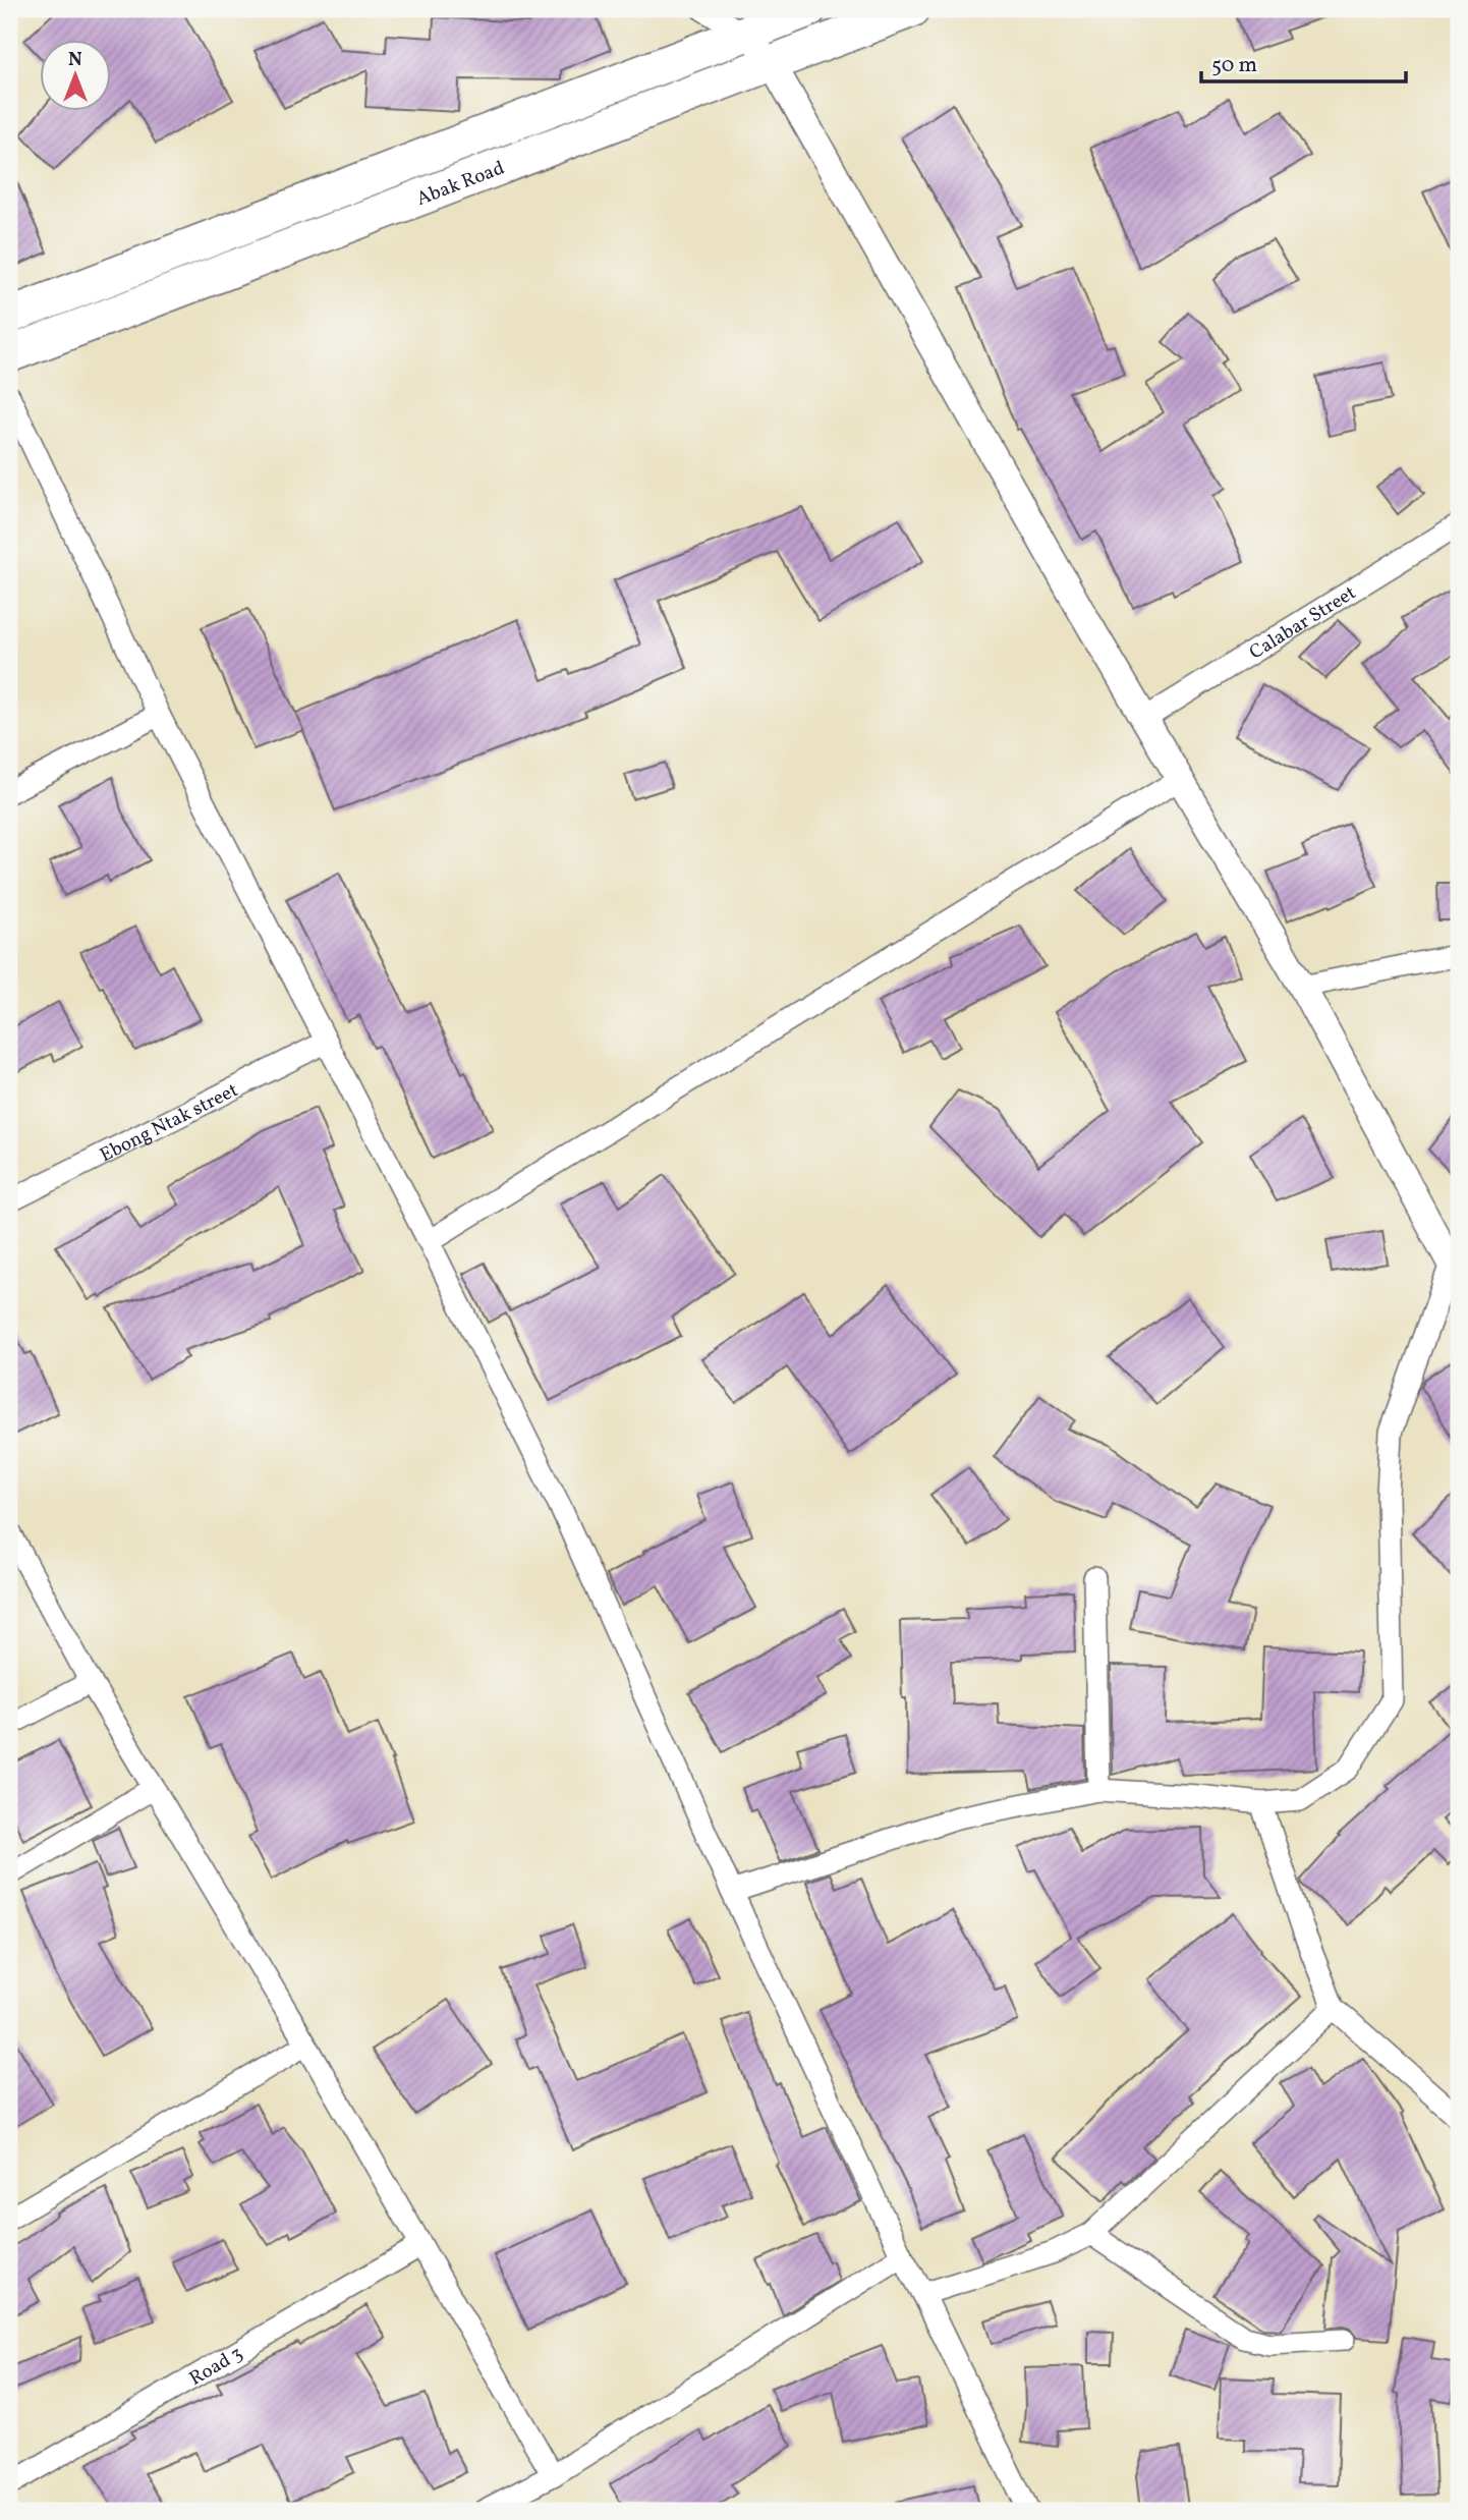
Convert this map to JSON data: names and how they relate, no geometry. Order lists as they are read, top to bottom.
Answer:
{
  "streets": {
    "highway": ["Abak Road"],
    "street": ["Calabar Street", "Ebong Ntak street", "Road 3"]
  },
  "scale_bar": "50 m",
  "north": "top"
}
